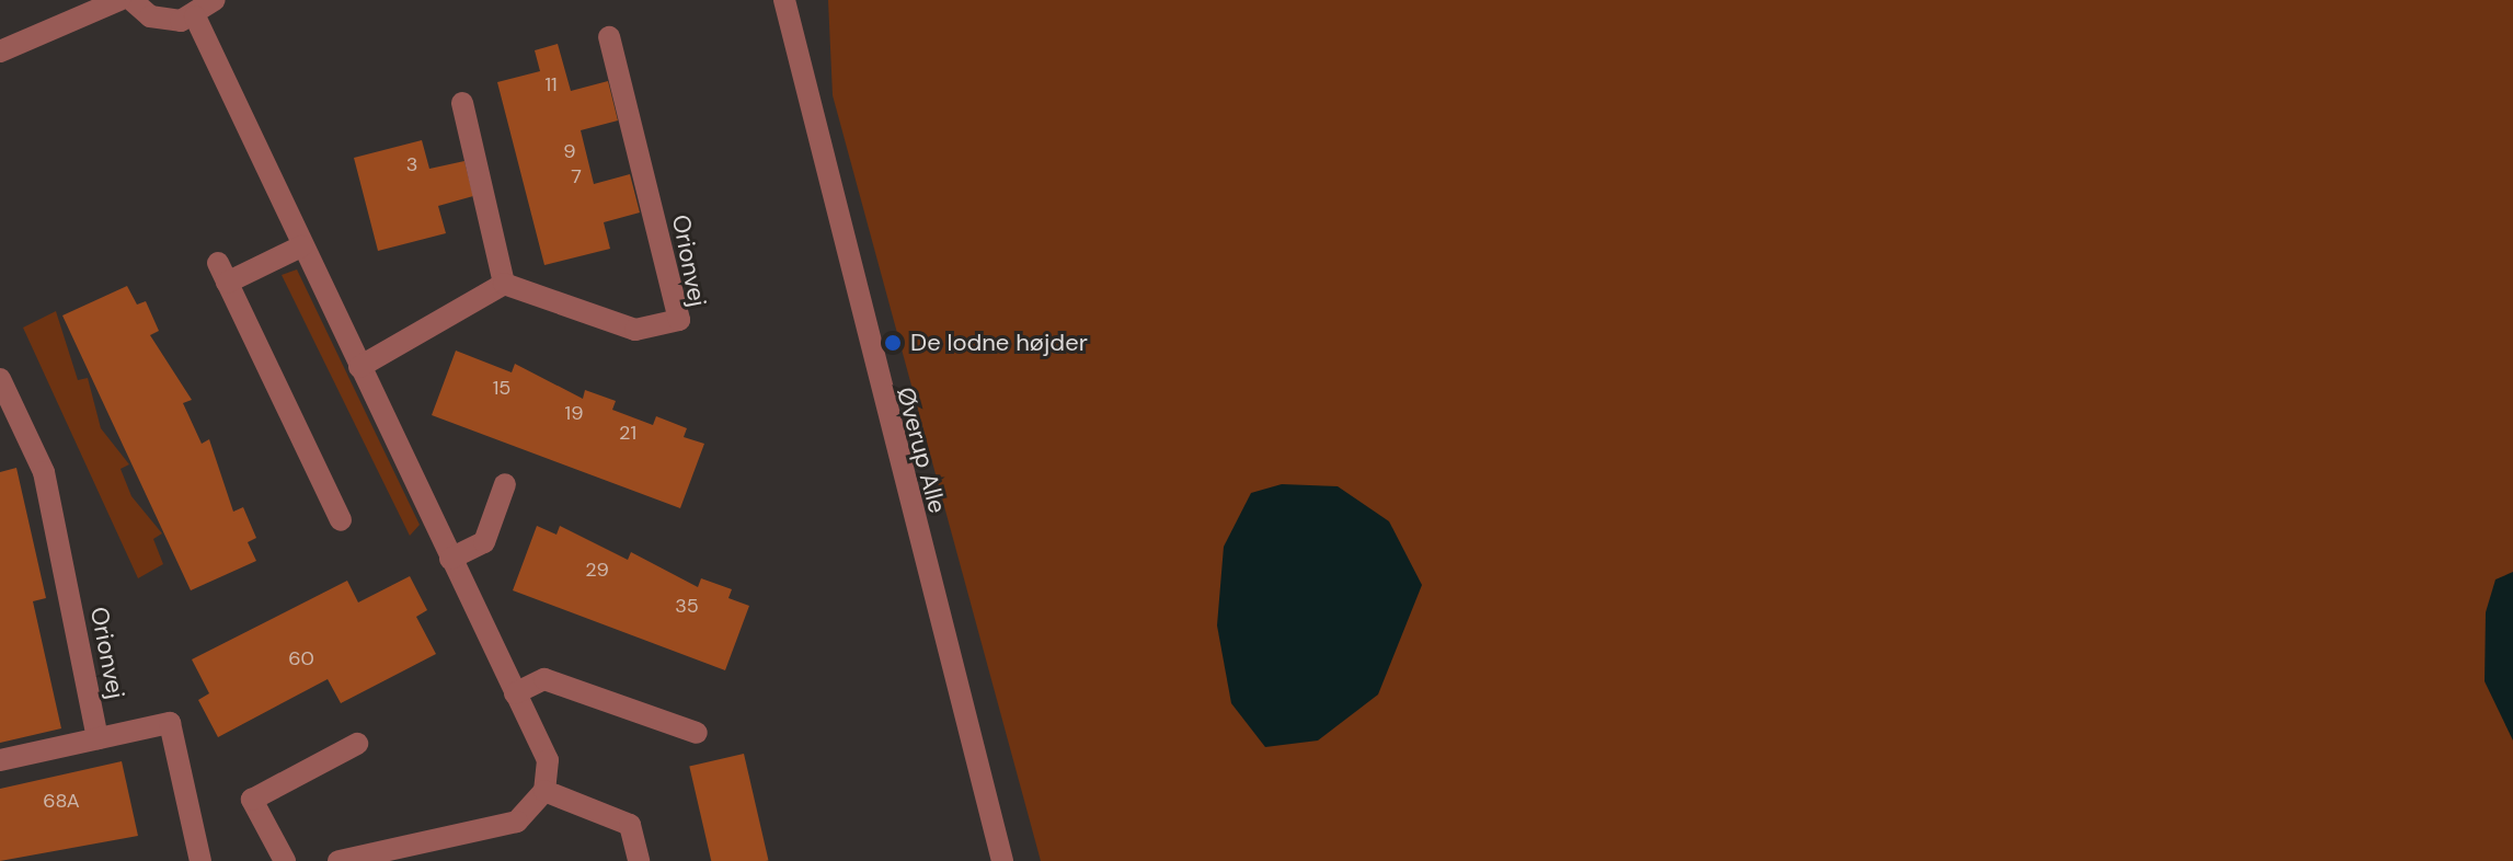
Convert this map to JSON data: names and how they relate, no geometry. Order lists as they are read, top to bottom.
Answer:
{
  "streets": {
    "street": ["Orionvej", "Øverup Alle"]
  },
  "places": ["De lodne højder"],
  "house_numbers": [
    "11",
    "9",
    "3",
    "7",
    "15",
    "19",
    "21",
    "29",
    "35",
    "60",
    "68A"
  ]
}
